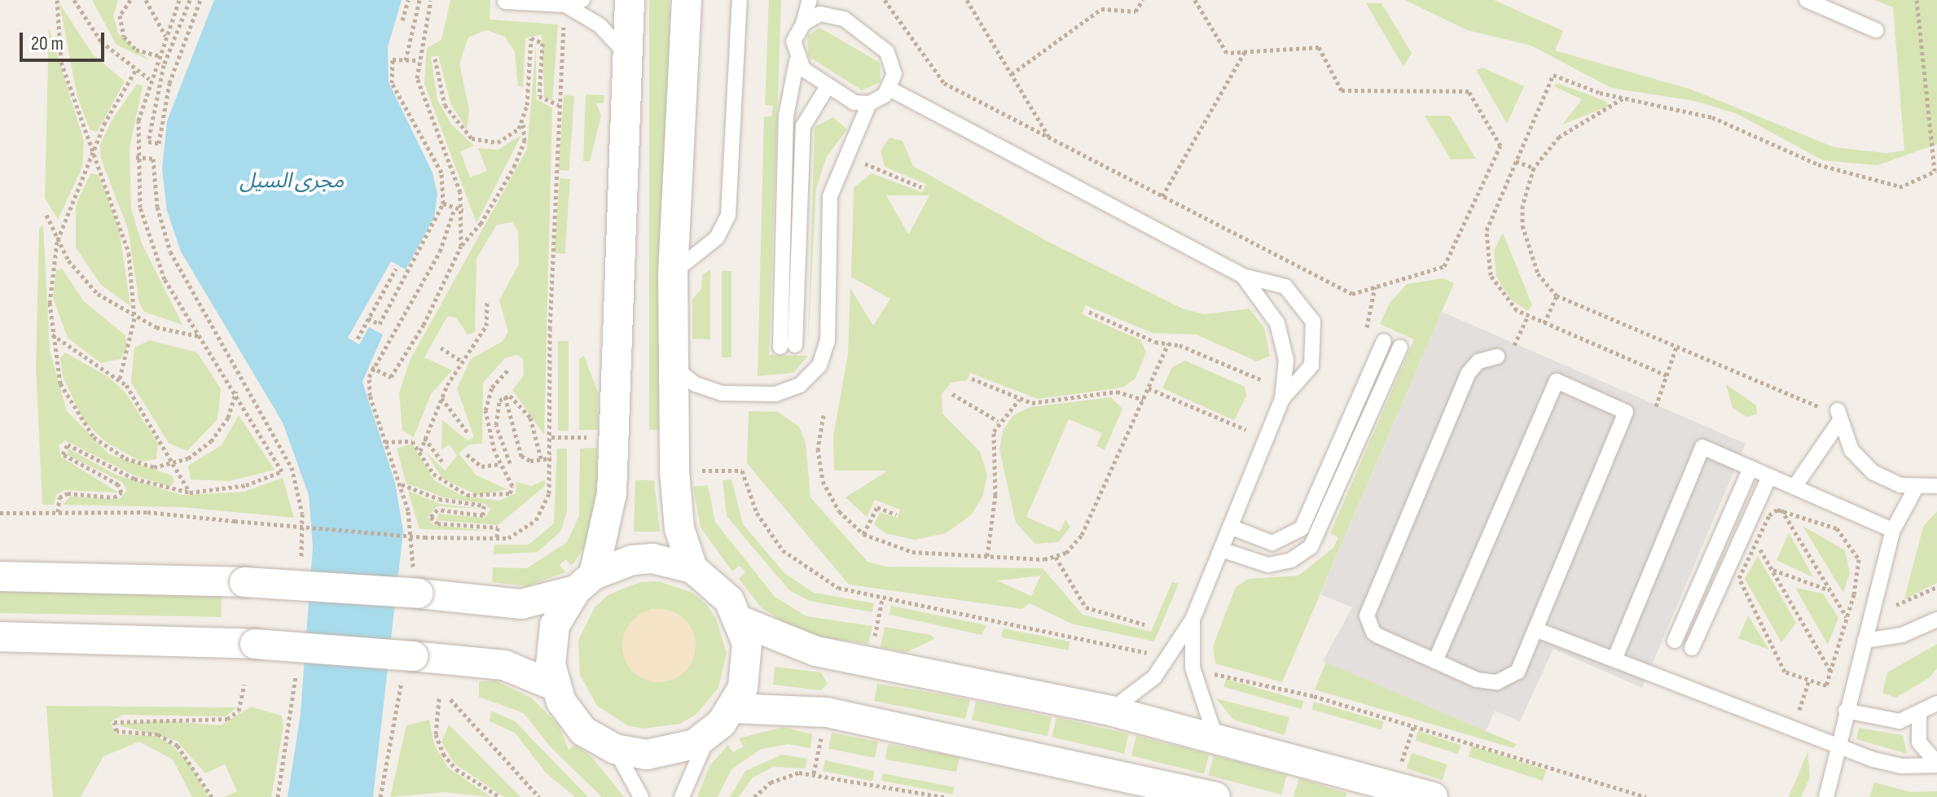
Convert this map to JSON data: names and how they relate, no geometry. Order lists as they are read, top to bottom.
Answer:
{
  "water": ["مجرى السيل"],
  "scale_bar": "20 m"
}
